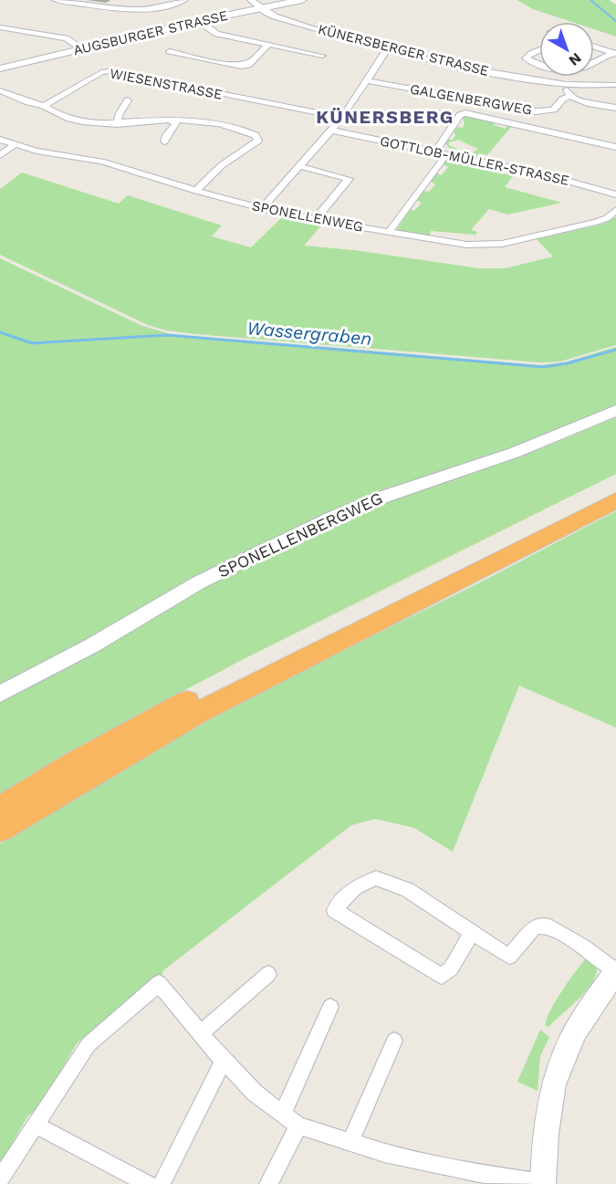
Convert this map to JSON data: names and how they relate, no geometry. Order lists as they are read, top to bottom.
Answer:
{
  "streets": {
    "street": [
      "AUGSBURGER STRASSE",
      "KÜNERSBERGER STRASSE",
      "WIESENSTRASSE",
      "GALGENBERGWEG",
      "GOTTLOB-MÜLLER-STRASSE",
      "SPONELLENWEG",
      "SPONELLENBERGWEG"
    ]
  },
  "crossings": [
    ["AUGSBURGER STRASSE", "KÜNERSBERGER STRASSE"]
  ],
  "districts": ["KÜNERSBERG"],
  "water": ["Wassergraben"],
  "north": "bottom right"
}
